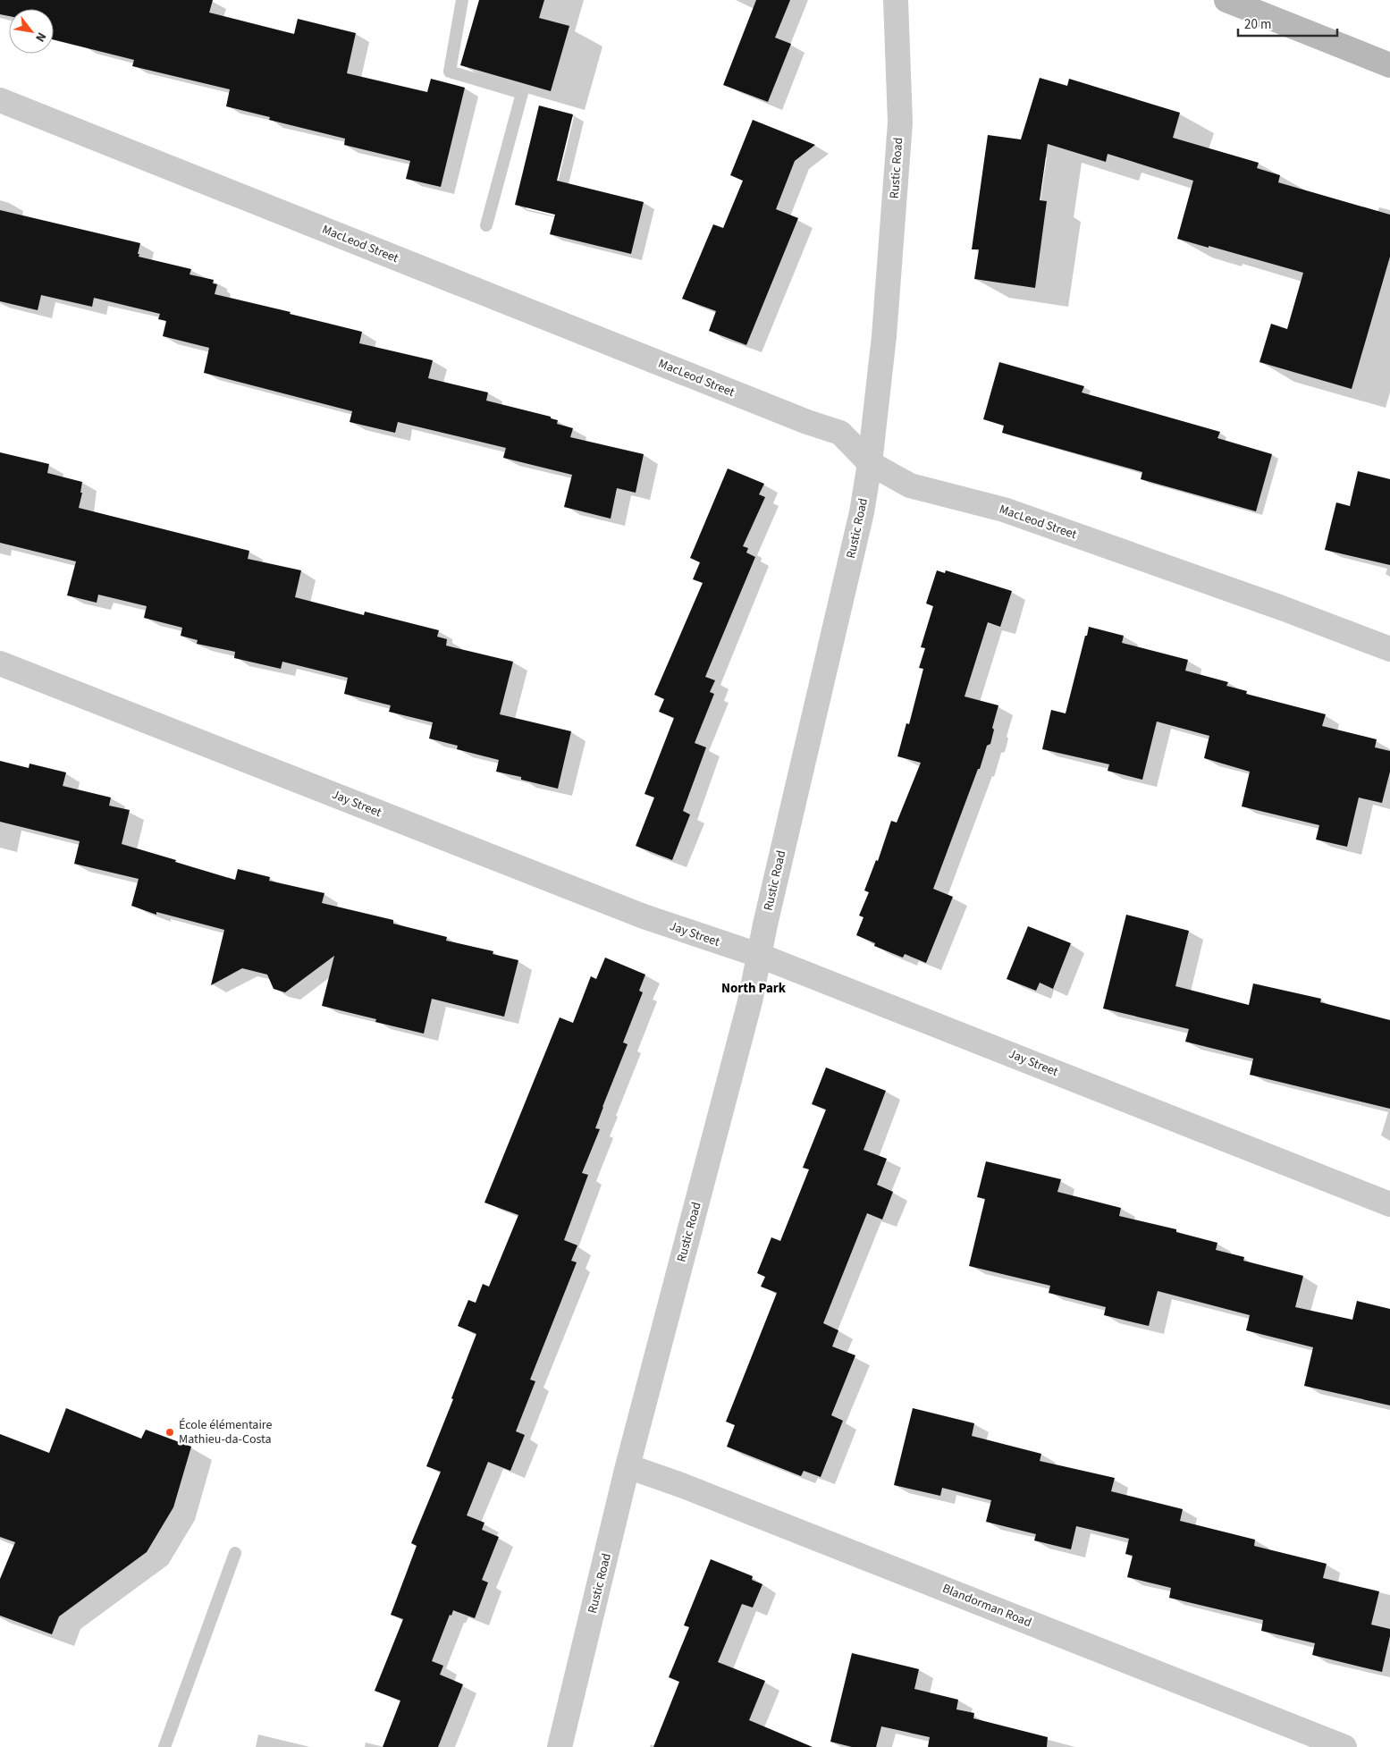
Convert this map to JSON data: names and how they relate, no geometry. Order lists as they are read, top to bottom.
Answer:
{
  "streets": {
    "street": [
      "Rustic Road",
      "MacLeod Street",
      "Jay Street",
      "Blandorman Road"
    ]
  },
  "crossings": [
    ["Rustic Road", "MacLeod Street"],
    ["Rustic Road", "Jay Street"],
    ["Rustic Road", "Blandorman Road"]
  ],
  "districts": ["North Park"],
  "places": ["École élémentaire Mathieu-da-Costa"],
  "scale_bar": "20 m",
  "north": "bottom right"
}
